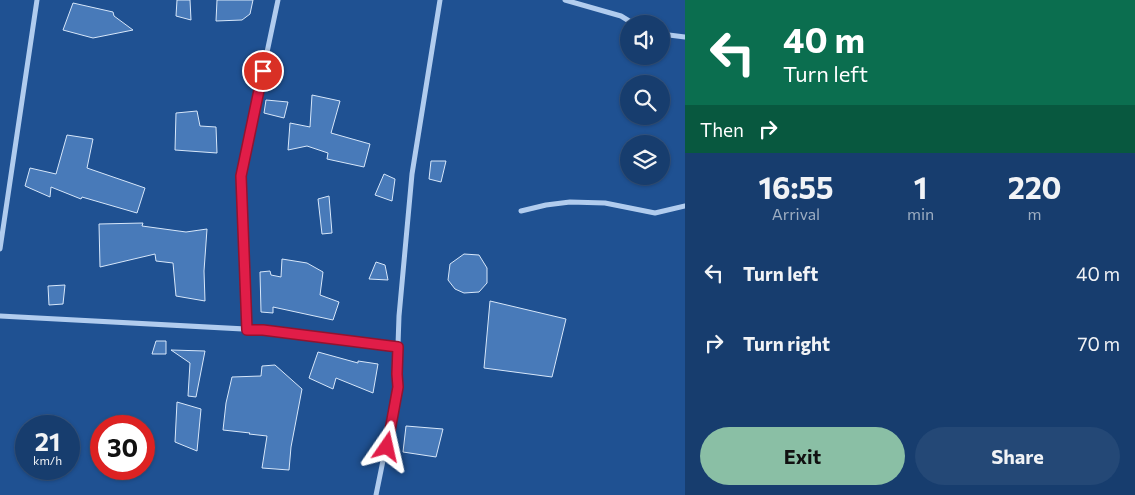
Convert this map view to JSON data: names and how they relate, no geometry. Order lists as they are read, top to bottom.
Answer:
{
  "page": {
    "turn": ["40 m", "Turn left"],
    "then": "Then",
    "eta": [
      "16:55",
      "Arrival",
      "1",
      "min",
      "220",
      "m"
    ],
    "list": [
      {
        "name": "Turn left",
        "value": "40 m"
      },
      {
        "name": "Turn right",
        "value": "70 m"
      }
    ],
    "speed": "21 km/h",
    "limit": "30",
    "buttons": ["Exit", "Share"]
  }
}
